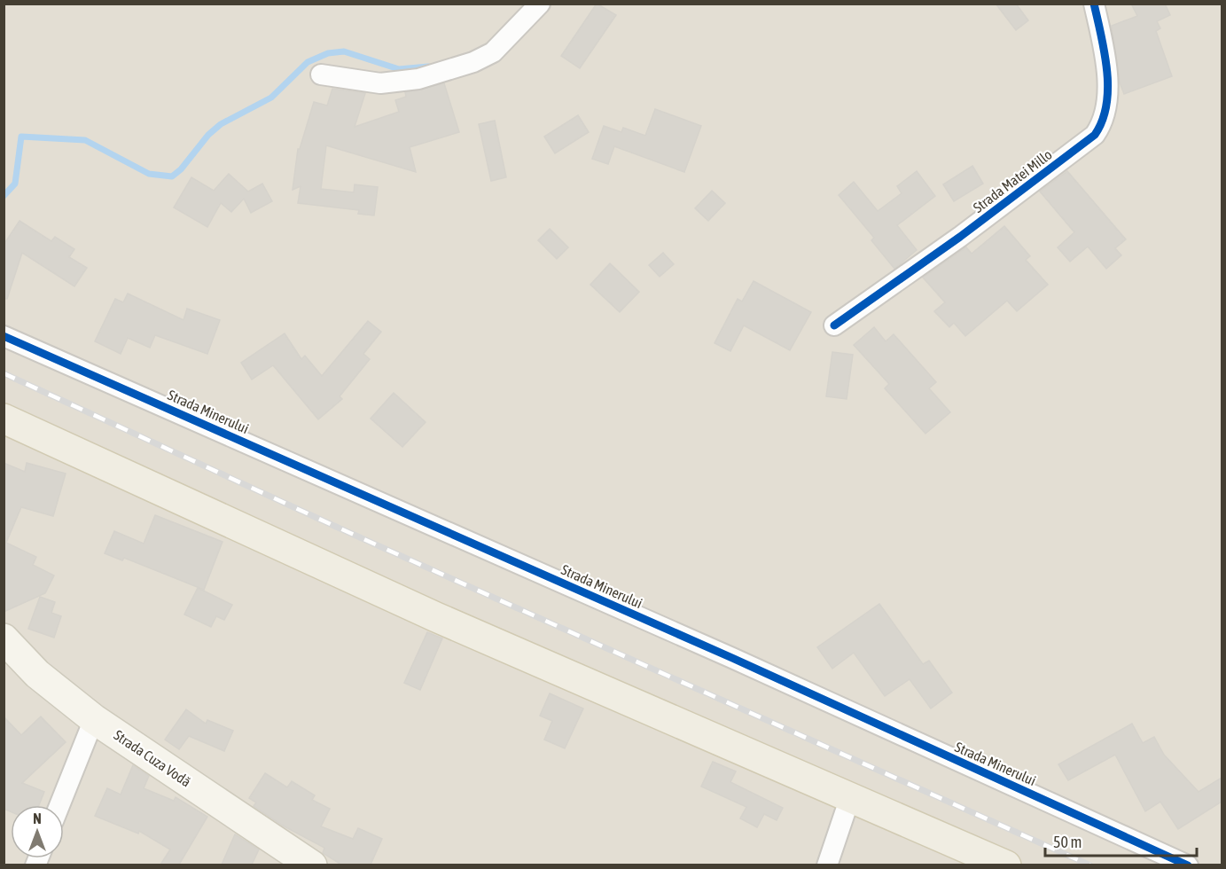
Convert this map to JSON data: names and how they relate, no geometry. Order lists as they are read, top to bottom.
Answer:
{
  "streets": {
    "street": ["Strada Matei Millo", "Strada Minerului", "Strada Cuza Vodă"]
  },
  "scale_bar": "50 m",
  "north": "top"
}
